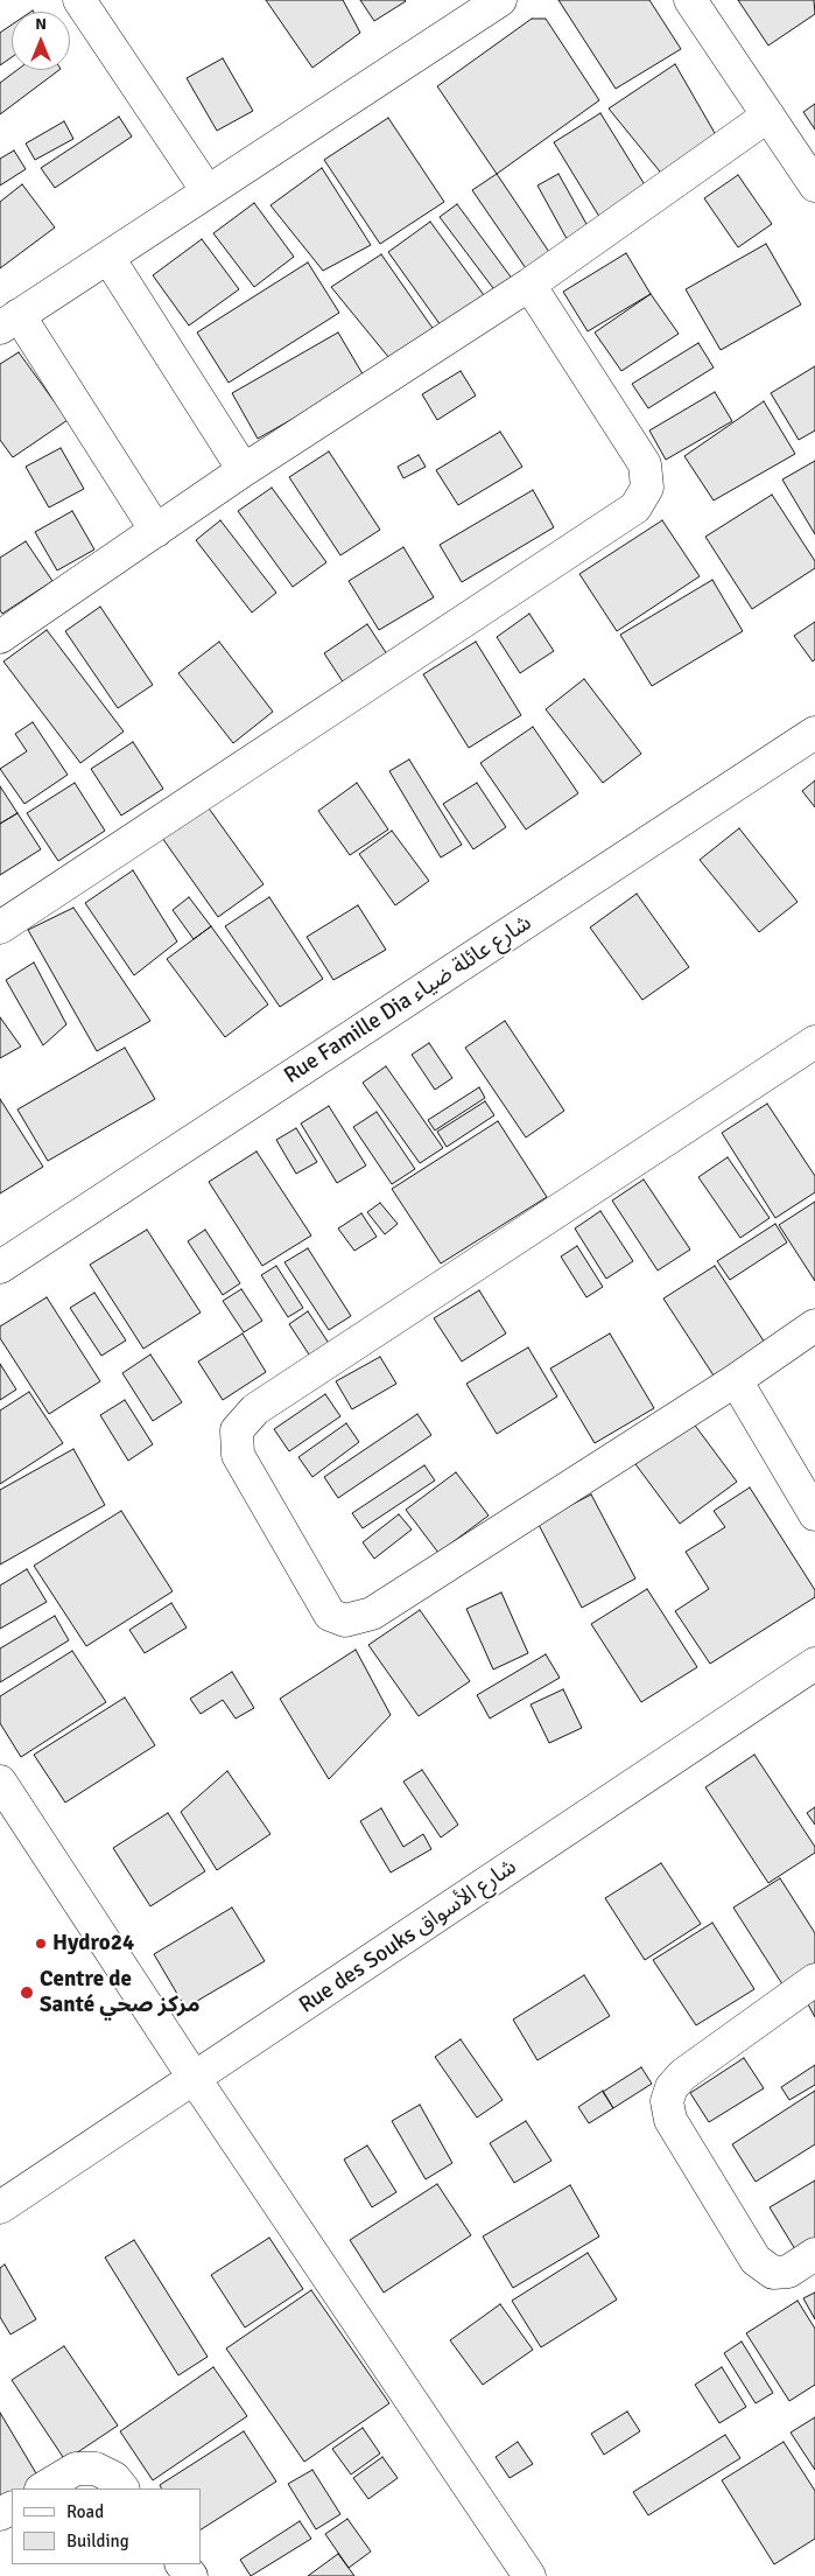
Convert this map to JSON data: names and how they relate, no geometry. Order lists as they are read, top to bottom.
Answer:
{
  "streets": {
    "street": ["Rue Famille Dia شارع عائلة ضياء", "Rue des Souks شارع الأسواق"]
  },
  "places": ["Hydro24", "Centre de Santé مركز صحي"],
  "legend": ["Road", "Building"],
  "north": "top"
}
